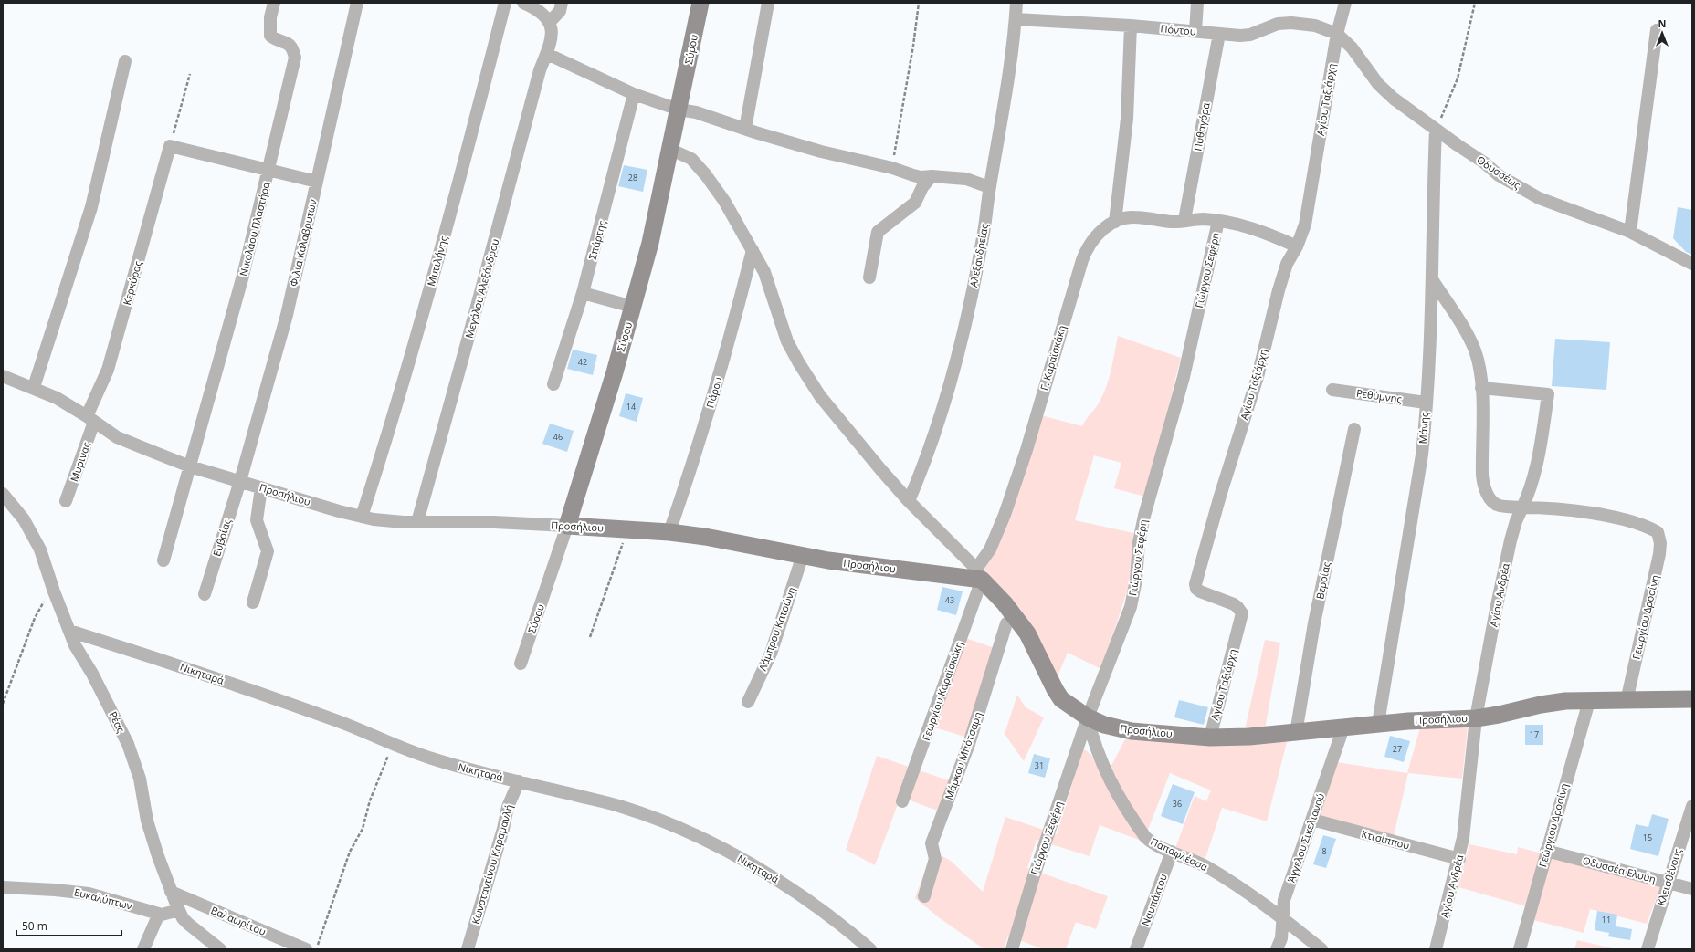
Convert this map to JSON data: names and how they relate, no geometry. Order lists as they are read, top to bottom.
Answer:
{
  "streets": {
    "street": [
      "Πόντου",
      "Σύρου",
      "Αγίου Ταξιάρχη",
      "Πυθαγόρα",
      "Οδυσσέως",
      "Νικολάου Πλαστήρα",
      "Σπάρτης",
      "Φιλια Καλαβρυτων",
      "Αλεξανδρείας",
      "Μυτιλήνης",
      "Γιώργου Σεφέρη",
      "Κερκύρας",
      "Μεγάλου Αλεξάνδρου",
      "Γ. Καραϊσκάκη",
      "Πάρου",
      "Ρεθύμνης",
      "Μάνης",
      "Μυρινας",
      "Προσήλιου",
      "Ευβοίας",
      "Βεροίας",
      "Αγίου Ανδρέα",
      "Γεωργίου Δροσίνη",
      "Λάμπρου Κατσώνη",
      "Νικηταρά",
      "Γεωργίου Καραϊσκάκη",
      "Ρέας",
      "Μάρκου Μπότσαρη",
      "Γεώργιου Δροσίνη",
      "Άγγελου Σικελιανού",
      "Κτισίππου",
      "Παπαφλέσσα",
      "Κωνσταντίνου Καραμανλή",
      "Οδυσσέα Ελυύη",
      "Κλεισθένους",
      "Ευκαλύπτων",
      "Ναυπάκτου",
      "Βαλαωρίτου"
    ]
  },
  "crossings": [
    ["Πόντου", "Αγίου Ταξιάρχη"],
    ["Πόντου", "Πυθαγόρα"],
    ["Πόντου", "Οδυσσέως"],
    ["Πόντου", "Αλεξανδρείας"],
    ["Σύρου", "Προσήλιου"],
    ["Αγίου Ταξιάρχη", "Οδυσσέως"],
    ["Αγίου Ταξιάρχη", "Γ. Καραϊσκάκη"],
    ["Αγίου Ταξιάρχη", "Προσήλιου"],
    ["Πυθαγόρα", "Γ. Καραϊσκάκη"],
    ["Οδυσσέως", "Μάνης"],
    ["Νικολάου Πλαστήρα", "Προσήλιου"],
    ["Φιλια Καλαβρυτων", "Προσήλιου"],
    ["Φιλια Καλαβρυτων", "Ευβοίας"],
    ["Μυτιλήνης", "Προσήλιου"],
    ["Γιώργου Σεφέρη", "Γ. Καραϊσκάκη"],
    ["Γιώργου Σεφέρη", "Προσήλιου"],
    ["Γιώργου Σεφέρη", "Παπαφλέσσα"],
    ["Κερκύρας", "Μυρινας"],
    ["Κερκύρας", "Προσήλιου"],
    ["Μεγάλου Αλεξάνδρου", "Προσήλιου"],
    ["Γ. Καραϊσκάκη", "Προσήλιου"],
    ["Γ. Καραϊσκάκη", "Γεωργίου Καραϊσκάκη"],
    ["Πάρου", "Προσήλιου"],
    ["Ρεθύμνης", "Μάνης"],
    ["Μάνης", "Προσήλιου"],
    ["Μυρινας", "Προσήλιου"],
    ["Προσήλιου", "Ευβοίας"],
    ["Προσήλιου", "Βεροίας"],
    ["Προσήλιου", "Αγίου Ανδρέα"],
    ["Προσήλιου", "Γεωργίου Δροσίνη"],
    ["Προσήλιου", "Λάμπρου Κατσώνη"],
    ["Προσήλιου", "Γεωργίου Καραϊσκάκη"],
    ["Προσήλιου", "Μάρκου Μπότσαρη"],
    ["Προσήλιου", "Γεώργιου Δροσίνη"],
    ["Προσήλιου", "Άγγελου Σικελιανού"],
    ["Προσήλιου", "Παπαφλέσσα"],
    ["Αγίου Ανδρέα", "Γεωργίου Δροσίνη"],
    ["Αγίου Ανδρέα", "Κτισίππου"],
    ["Νικηταρά", "Ρέας"],
    ["Νικηταρά", "Κωνσταντίνου Καραμανλή"],
    ["Ρέας", "Ευκαλύπτων"],
    ["Ρέας", "Βαλαωρίτου"],
    ["Γεώργιου Δροσίνη", "Οδυσσέα Ελυύη"],
    ["Άγγελου Σικελιανού", "Κτισίππου"],
    ["Άγγελου Σικελιανού", "Παπαφλέσσα"],
    ["Παπαφλέσσα", "Ναυπάκτου"],
    ["Οδυσσέα Ελυύη", "Κλεισθένους"]
  ],
  "house_numbers": [
    "28",
    "42",
    "14",
    "46",
    "43",
    "17",
    "27",
    "31",
    "36",
    "15",
    "8",
    "11"
  ],
  "scale_bar": "50 m",
  "north": "top"
}
